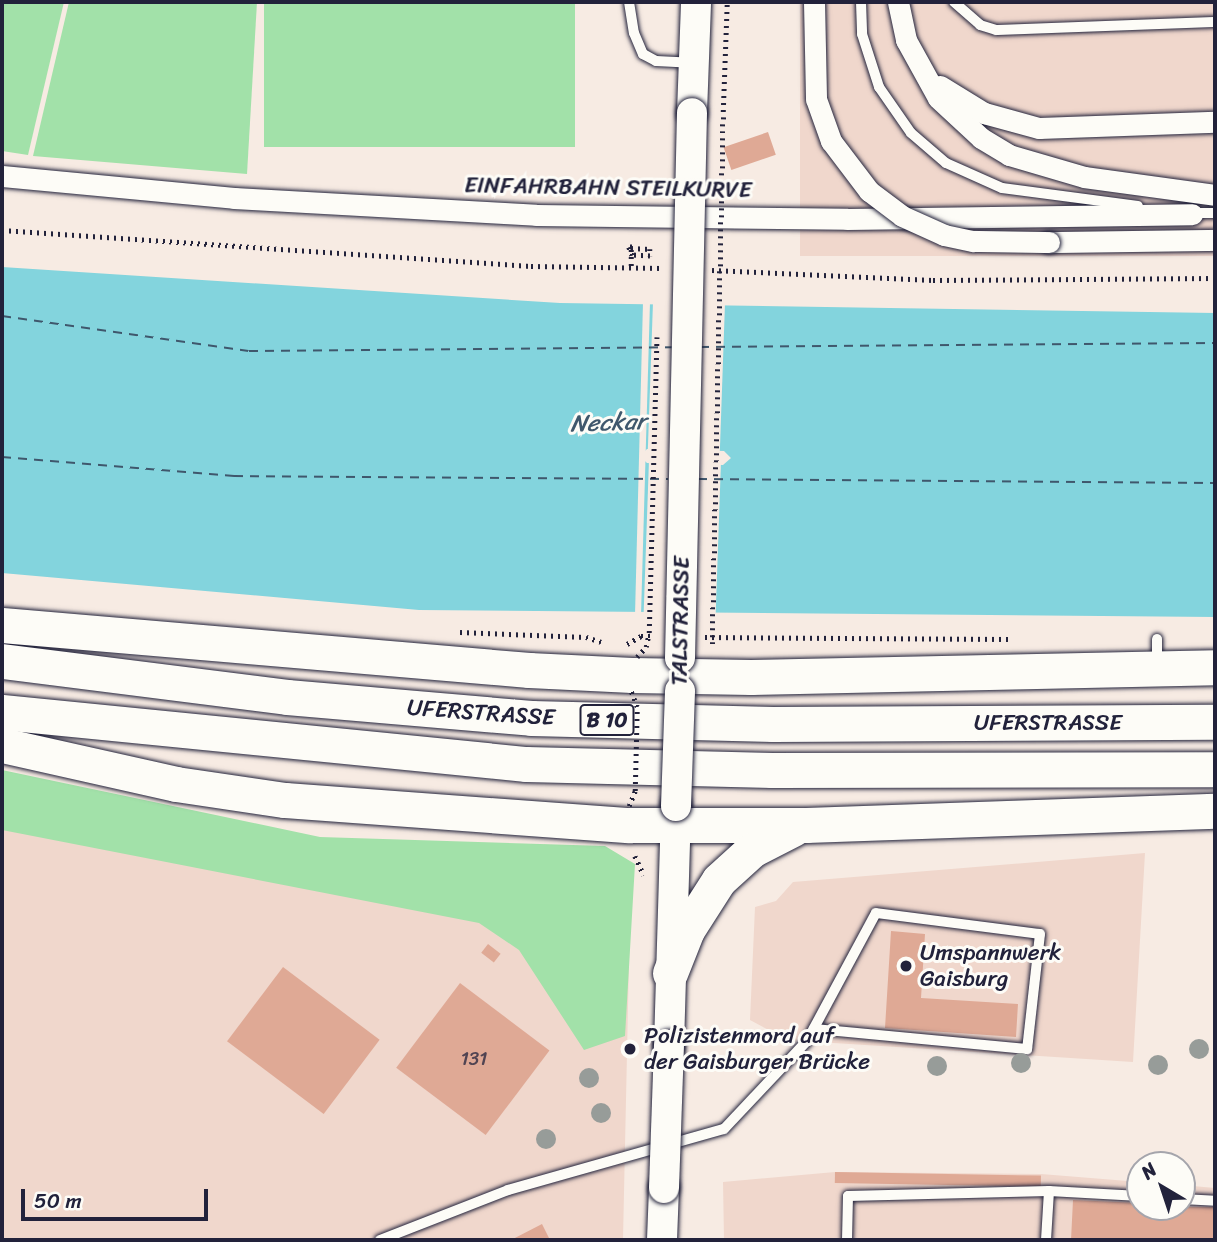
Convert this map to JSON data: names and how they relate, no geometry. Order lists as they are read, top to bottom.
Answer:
{
  "streets": {
    "highway": ["UFERSTRASSE", "B 10"],
    "main road": ["TALSTRASSE"],
    "street": ["EINFAHRBAHN STEILKURVE"]
  },
  "crossings": [
    ["TALSTRASSE", "B 10"]
  ],
  "water": ["Neckar"],
  "places": ["Umspannwerk Gaisburg", "Polizistenmord auf der Gaisburger Brücke"],
  "house_numbers": ["131"],
  "scale_bar": "50 m",
  "north": "top left"
}
